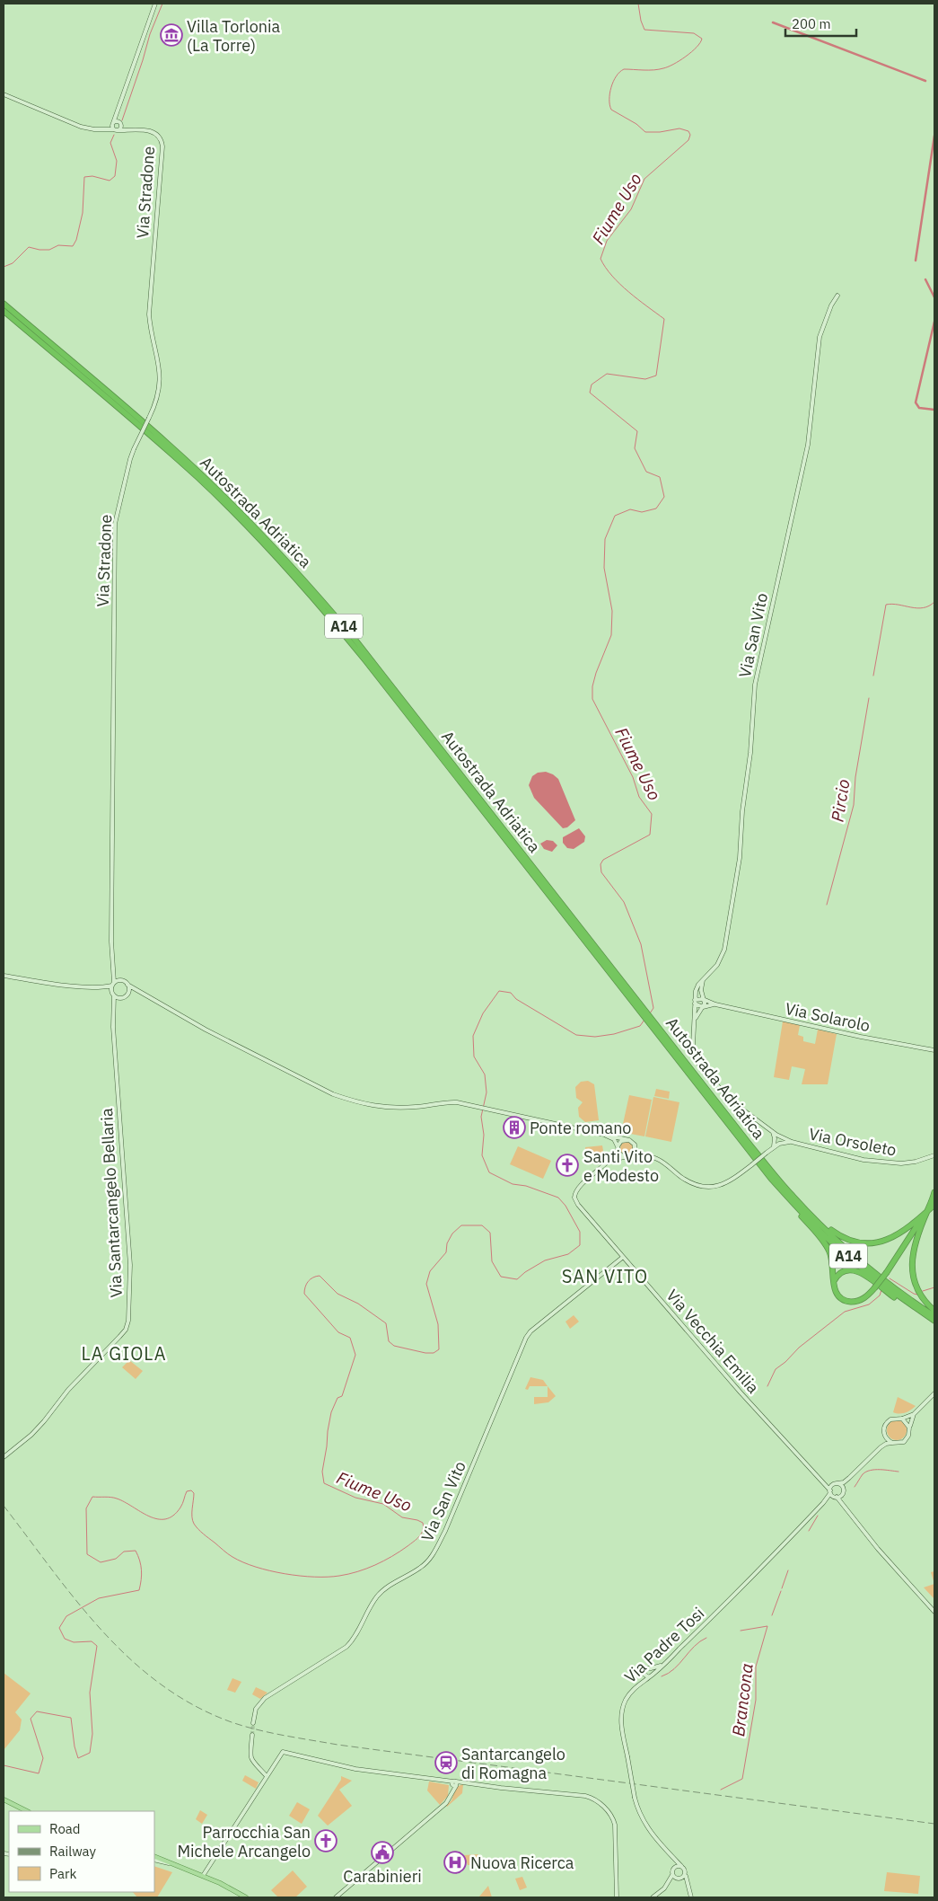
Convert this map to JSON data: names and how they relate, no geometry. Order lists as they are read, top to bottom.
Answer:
{
  "streets": {
    "highway": ["Autostrada Adriatica", "A14"],
    "street": [
      "Via Stradone",
      "Via San Vito",
      "Via Solarolo",
      "Via Orsoleto",
      "Via Santarcangelo Bellaria",
      "Via Vecchia Emilia",
      "Via Padre Tosi"
    ]
  },
  "crossings": [
    ["Via Stradone", "Via Santarcangelo Bellaria"],
    ["Via San Vito", "Via Solarolo"],
    ["Via San Vito", "Via Orsoleto"],
    ["Via San Vito", "Via Vecchia Emilia"]
  ],
  "districts": ["SAN VITO", "LA GIOLA"],
  "water": ["Fiume Uso", "Pircio", "Brancona"],
  "places": {
    "museum": ["Villa Torlonia (La Torre)"],
    "building": ["Ponte romano"],
    "church": ["Santi Vito e Modesto", "Parrocchia San Michele Arcangelo"],
    "station": ["Santarcangelo di Romagna"],
    "public building": ["Carabinieri"],
    "hospital": ["Nuova Ricerca"]
  },
  "legend": ["Road", "Railway", "Park"],
  "scale_bar": "200 m"
}
